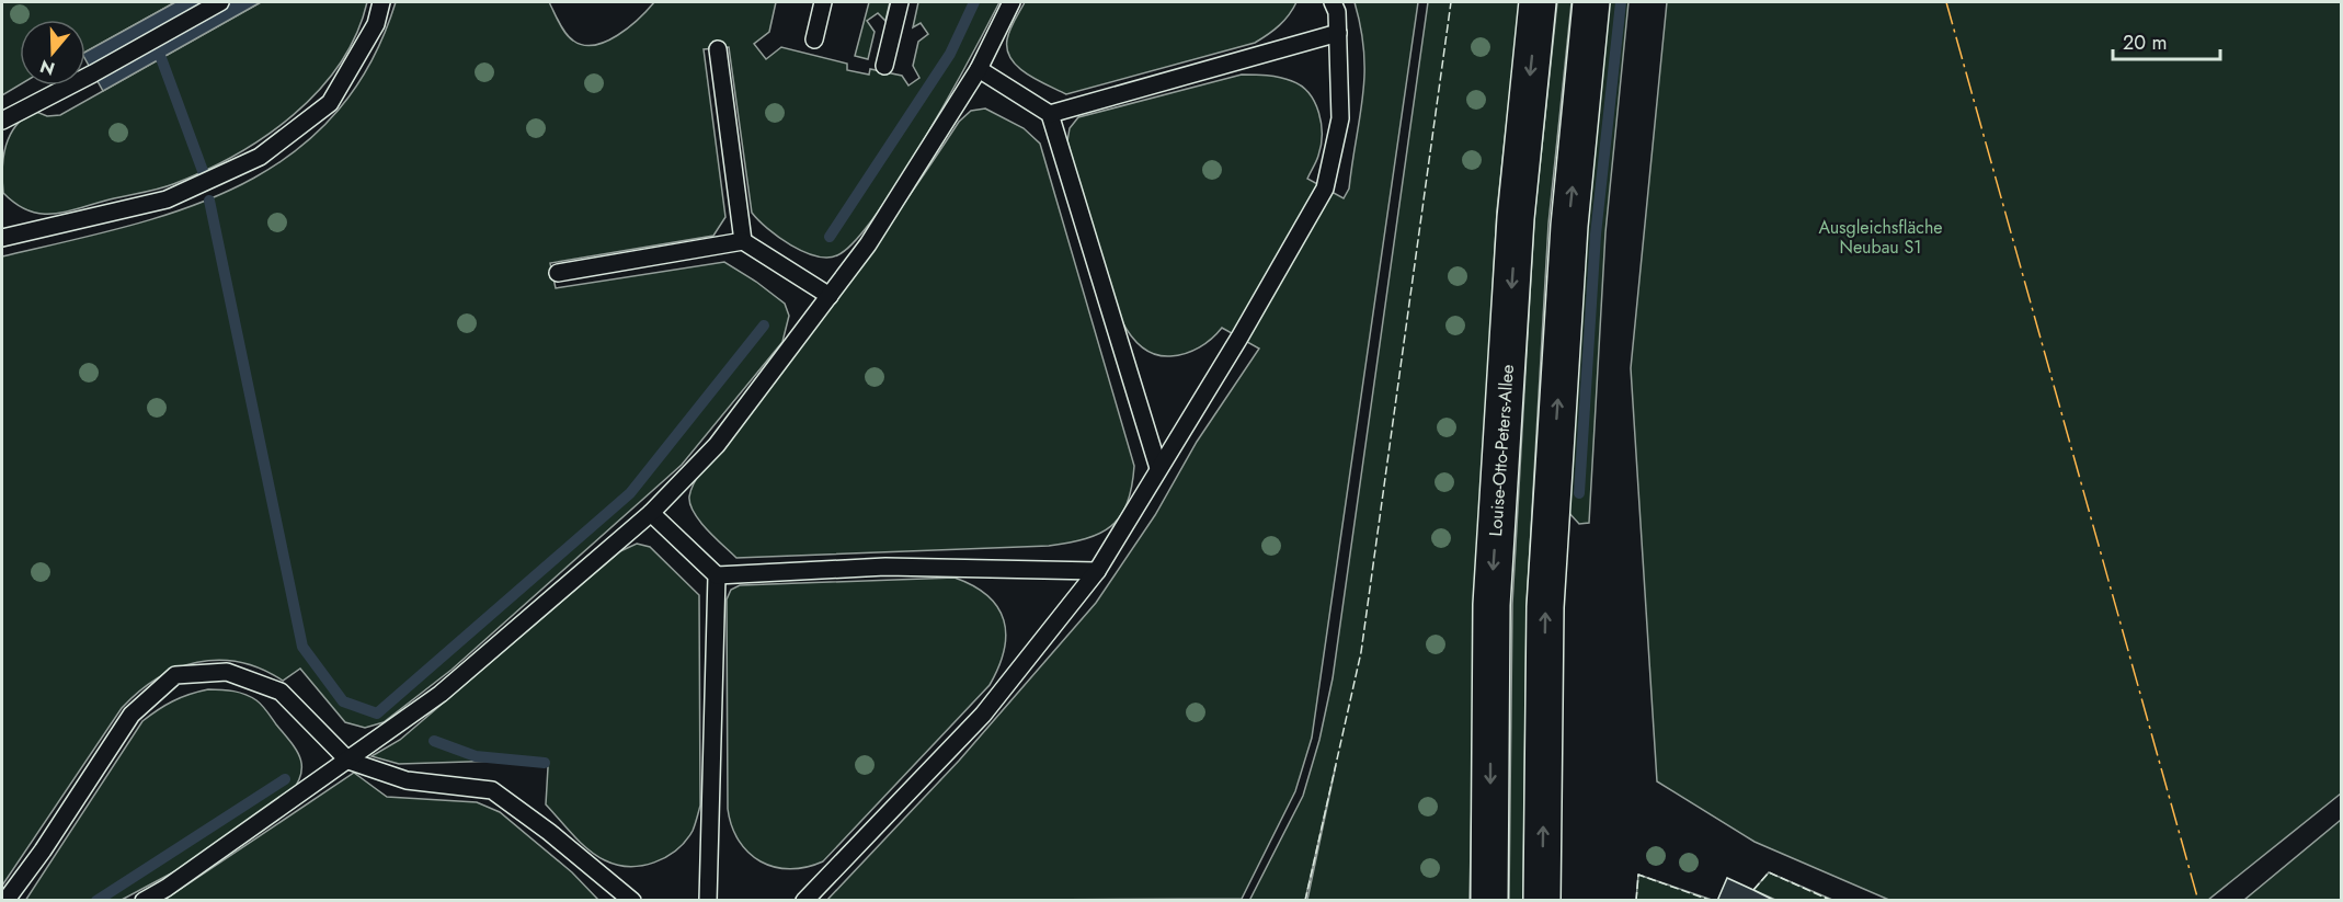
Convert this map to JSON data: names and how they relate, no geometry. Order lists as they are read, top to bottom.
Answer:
{
  "streets": {
    "main road": ["Louise-Otto-Peters-Allee"]
  },
  "parks": ["Ausgleichsfläche Neubau S1"],
  "scale_bar": "20 m",
  "north": "bottom"
}
